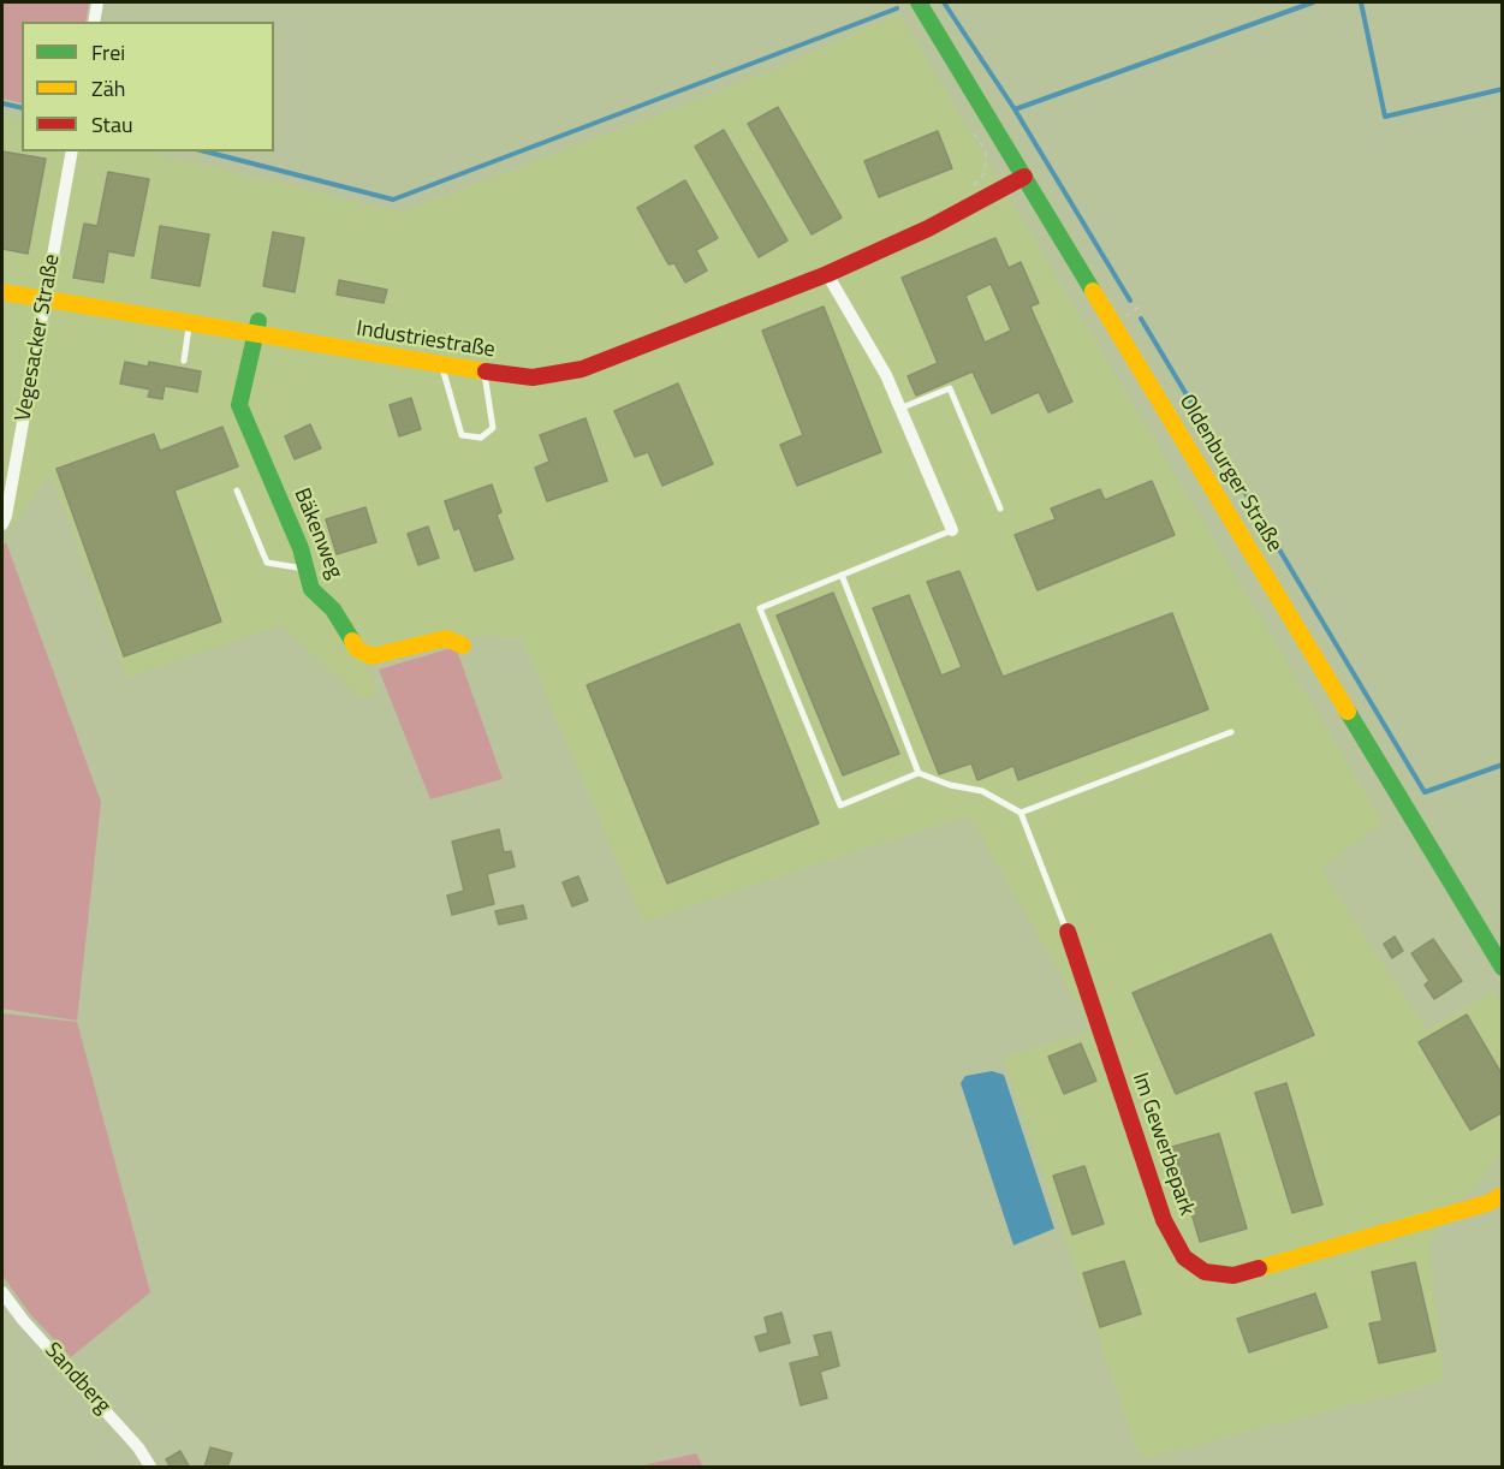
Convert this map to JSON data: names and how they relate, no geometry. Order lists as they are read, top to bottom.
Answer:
{
  "streets": {
    "street": [
      "Vegesacker Straße",
      "Industriestraße",
      "Oldenburger Straße",
      "Bäkenweg",
      "Im Gewerbepark",
      "Sandberg"
    ]
  },
  "crossings": [
    ["Vegesacker Straße", "Industriestraße"],
    ["Industriestraße", "Oldenburger Straße"],
    ["Industriestraße", "Bäkenweg"]
  ],
  "legend": ["Frei", "Zäh", "Stau"]
}
